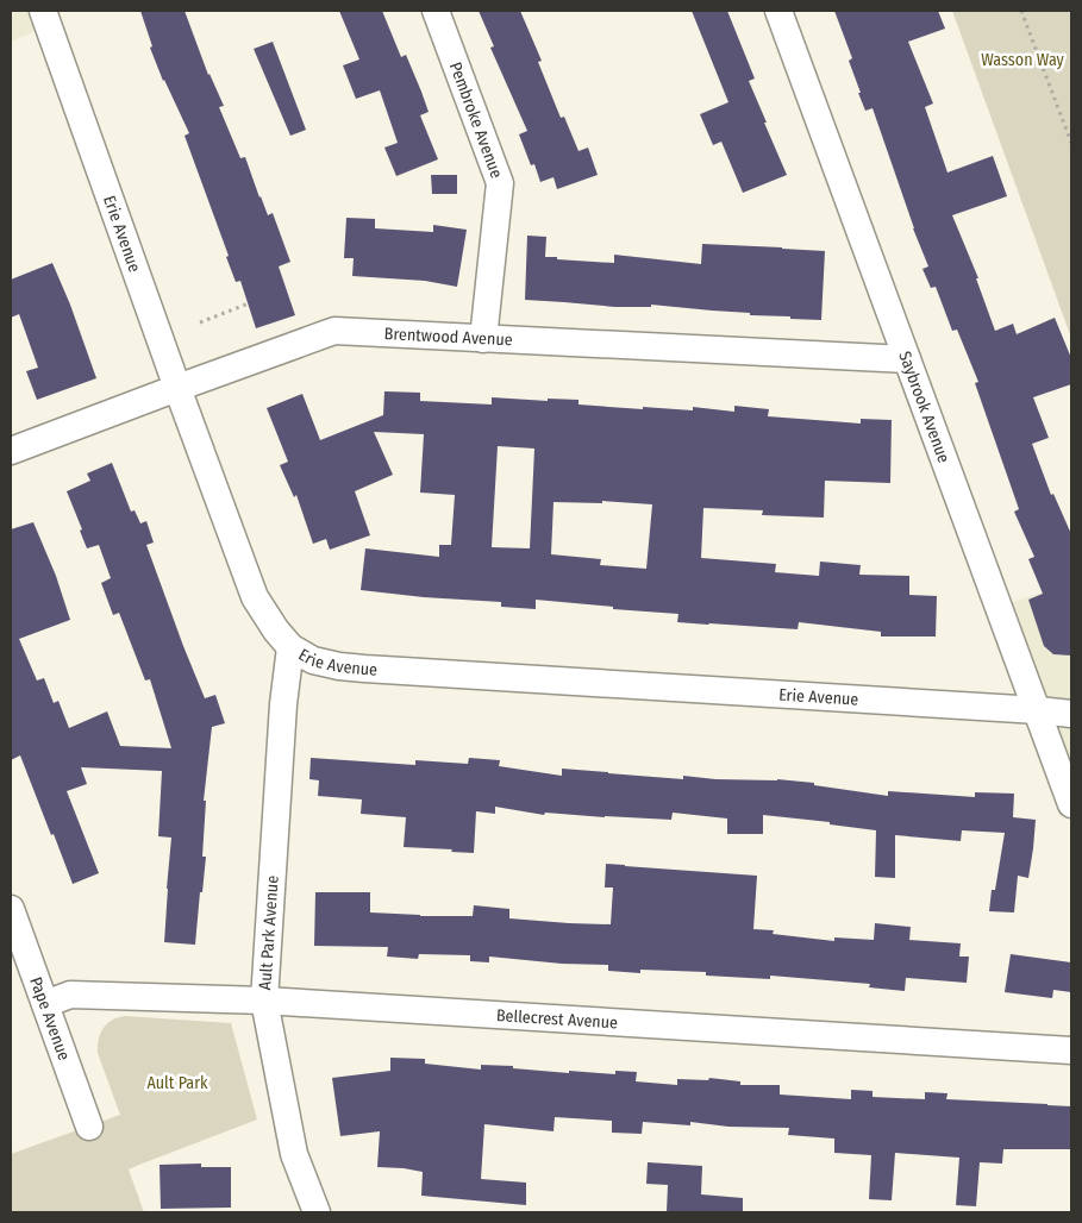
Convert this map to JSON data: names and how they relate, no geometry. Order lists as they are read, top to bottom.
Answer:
{
  "streets": {
    "street": [
      "Pembroke Avenue",
      "Erie Avenue",
      "Brentwood Avenue",
      "Saybrook Avenue",
      "Ault Park Avenue",
      "Pape Avenue",
      "Bellecrest Avenue"
    ]
  },
  "crossings": [
    ["Pembroke Avenue", "Brentwood Avenue"],
    ["Erie Avenue", "Brentwood Avenue"],
    ["Erie Avenue", "Saybrook Avenue"],
    ["Erie Avenue", "Ault Park Avenue"],
    ["Brentwood Avenue", "Saybrook Avenue"],
    ["Ault Park Avenue", "Bellecrest Avenue"],
    ["Pape Avenue", "Bellecrest Avenue"]
  ],
  "parks": ["Wasson Way", "Ault Park"]
}
